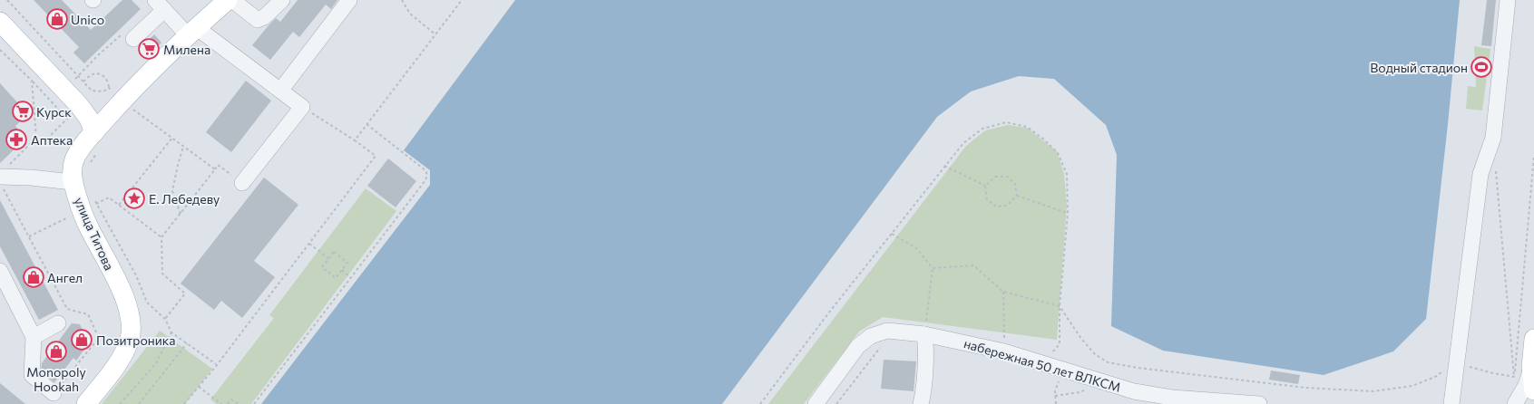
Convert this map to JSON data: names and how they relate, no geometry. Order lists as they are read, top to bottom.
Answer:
{
  "streets": {
    "main road": ["улица Титова"],
    "street": ["набережная 50 лет ВЛКСМ"]
  },
  "places": {
    "shop": [
      "Unico",
      "Ангел",
      "Позитроника",
      "Monopoly Hookah"
    ],
    "supermarket": ["Милена", "Курск"],
    "sports": ["Водный стадион"],
    "pharmacy": ["Аптека"],
    "place": ["Е. Лебедеву"]
  }
}
